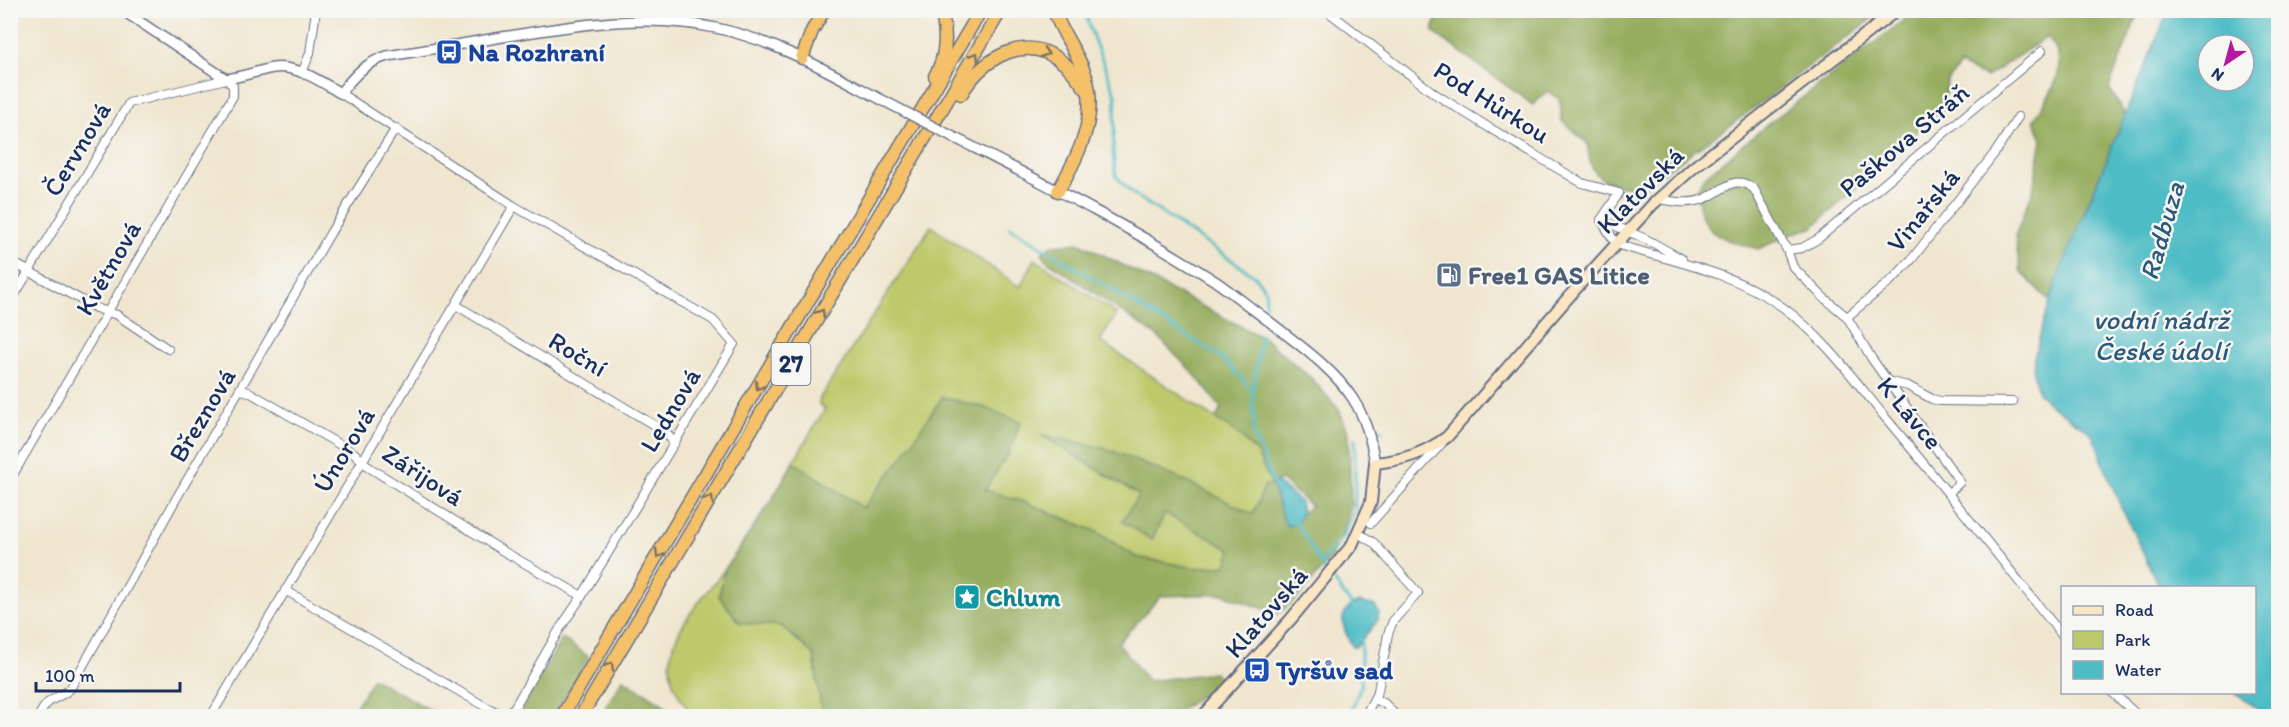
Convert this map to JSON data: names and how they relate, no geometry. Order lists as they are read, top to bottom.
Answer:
{
  "streets": {
    "highway": ["27"],
    "main road": ["Klatovská"],
    "street": [
      "Pod Hůrkou",
      "Paškova Stráň",
      "Červnová",
      "Vinařská",
      "Květnová",
      "Roční",
      "Lednová",
      "K Lávce",
      "Březnová",
      "Únorová",
      "Zářijová"
    ]
  },
  "crossings": [
    ["Červnová", "Květnová"],
    ["Červnová", "Lednová"],
    ["Klatovská", "K Lávce"],
    ["Květnová", "Lednová"],
    ["Roční", "Lednová"],
    ["Roční", "Únorová"],
    ["Lednová", "Březnová"],
    ["Lednová", "Únorová"],
    ["Lednová", "Zářijová"],
    ["Březnová", "Zářijová"],
    ["Únorová", "Zářijová"]
  ],
  "water": ["Radbuza", "vodní nádrž České údolí"],
  "places": {
    "bus stop": ["Na Rozhraní", "Tyršův sad"],
    "fuel station": ["Free1 GAS Litice"],
    "place": ["Chlum"]
  },
  "legend": ["Road", "Park", "Water"],
  "scale_bar": "100 m",
  "north": "bottom left"
}
